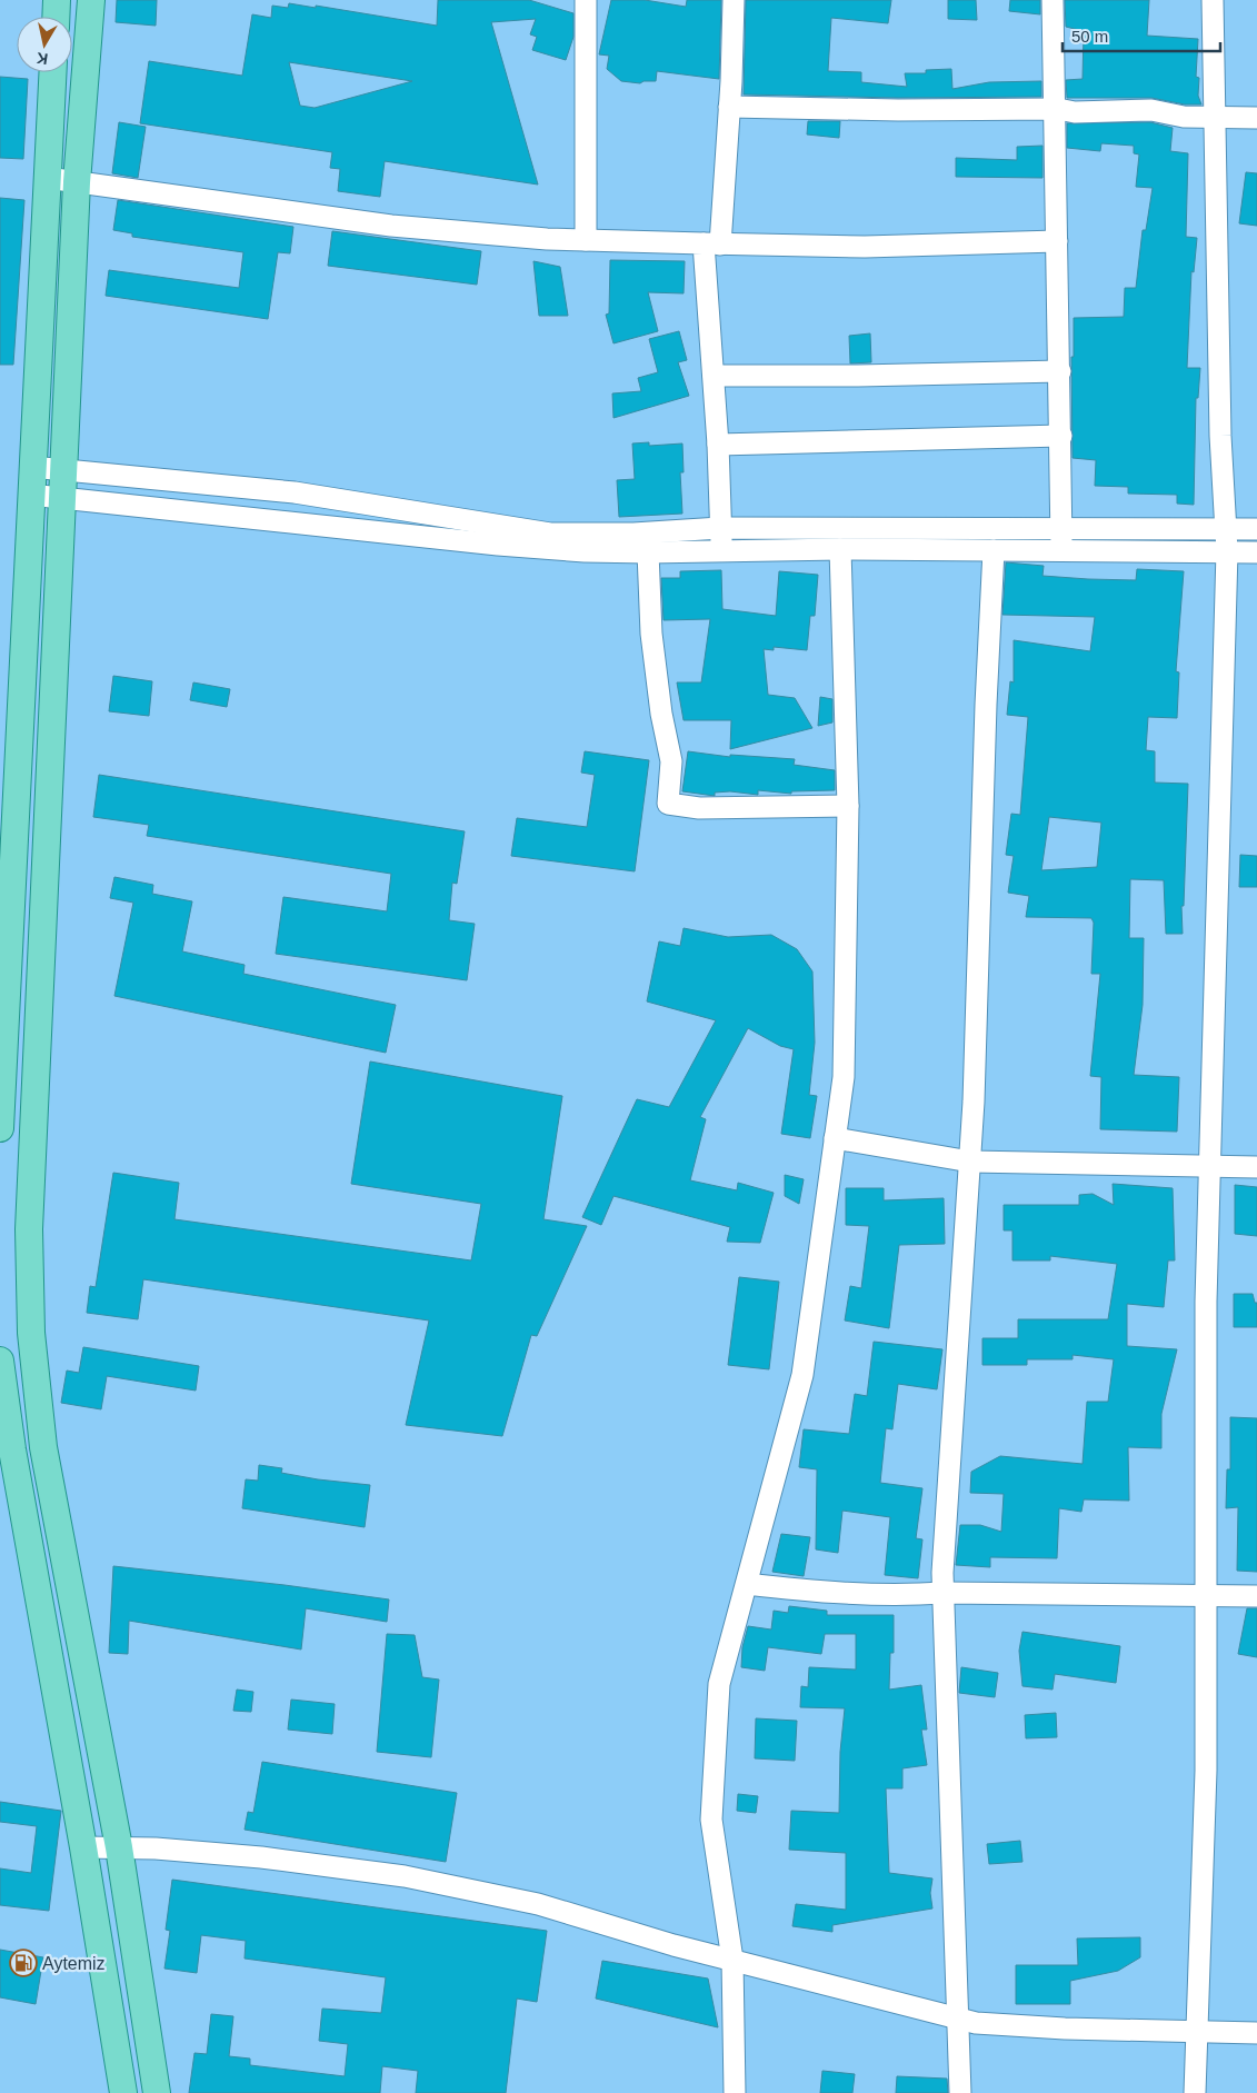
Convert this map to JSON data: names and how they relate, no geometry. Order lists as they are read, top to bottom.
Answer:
{
  "places": {
    "fuel station": ["Aytemiz"]
  },
  "scale_bar": "50 m",
  "north": "bottom"
}
